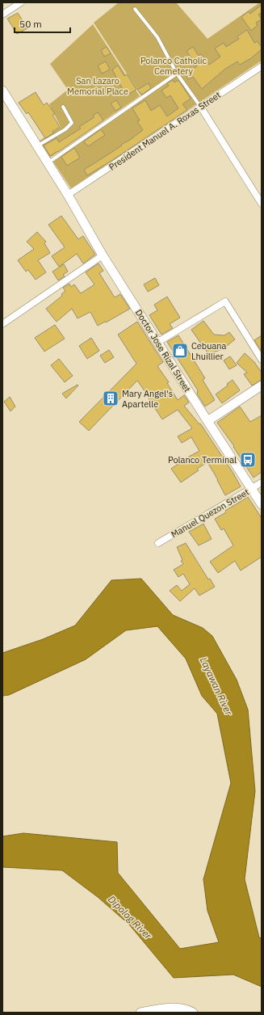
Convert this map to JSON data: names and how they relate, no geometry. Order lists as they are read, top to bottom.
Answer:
{
  "streets": {
    "main road": ["Doctor Jose Rizal Street"],
    "street": ["President Manuel A. Roxas Street", "Manuel Quezon Street"]
  },
  "crossings": [
    ["President Manuel A. Roxas Street", "Doctor Jose Rizal Street"],
    ["Doctor Jose Rizal Street", "Manuel Quezon Street"]
  ],
  "water": ["Layawan River", "Dipolog River"],
  "parks": ["Polanco Catholic Cemetery", "San Lazaro Memorial Place"],
  "places": {
    "shop": ["Cebuana Lhuillier"],
    "building": ["Mary Angel's Apartelle"],
    "bus stop": ["Polanco Terminal"]
  },
  "scale_bar": "50 m"
}
